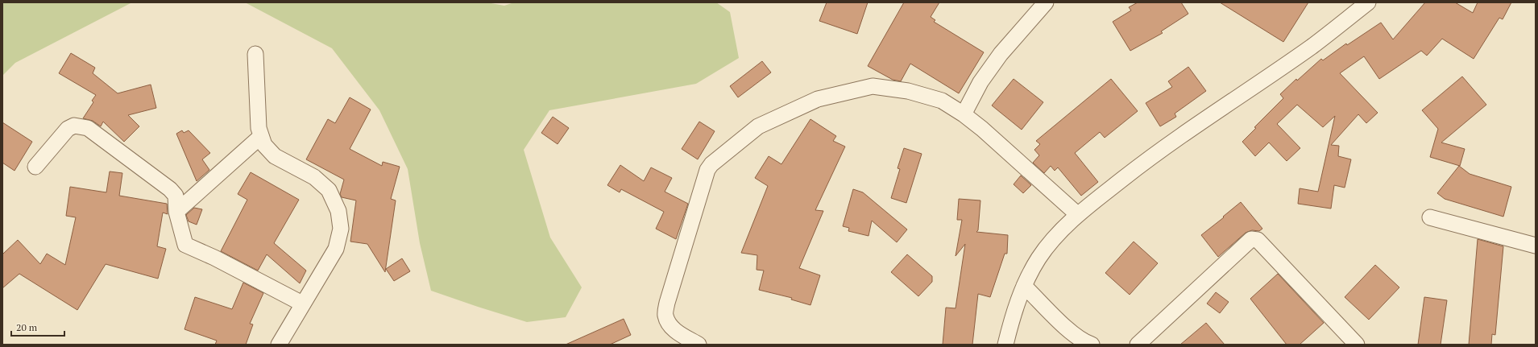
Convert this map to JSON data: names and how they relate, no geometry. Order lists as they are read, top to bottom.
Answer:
{
  "scale_bar": "20 m"
}
